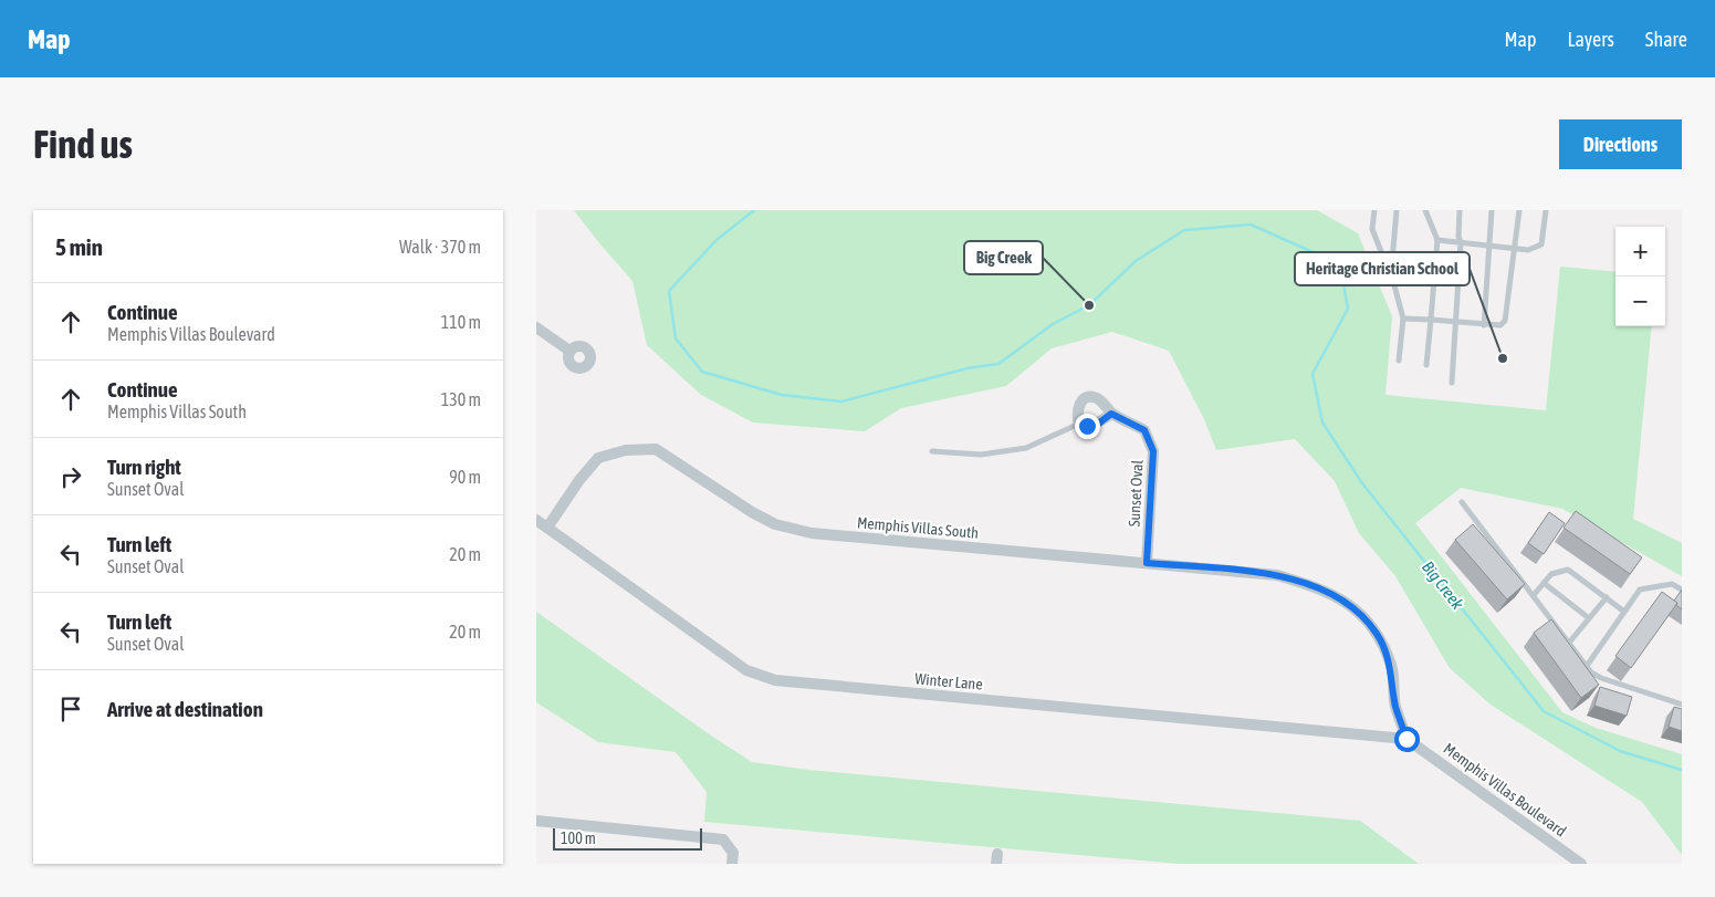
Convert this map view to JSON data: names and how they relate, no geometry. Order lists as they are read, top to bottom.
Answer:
{
  "streets": {
    "street": [
      "Sunset Oval",
      "Memphis Villas South",
      "Winter Lane",
      "Memphis Villas Boulevard"
    ]
  },
  "crossings": [
    ["Sunset Oval", "Memphis Villas South"],
    ["Memphis Villas South", "Winter Lane"],
    ["Memphis Villas South", "Memphis Villas Boulevard"],
    ["Winter Lane", "Memphis Villas Boulevard"]
  ],
  "water": ["Big Creek"],
  "places": ["Big Creek", "Heritage Christian School"],
  "scale_bar": "100 m",
  "page": {
    "header": "Map",
    "nav": ["Map", "Layers", "Share"],
    "buttons": "Directions",
    "title": "Find us",
    "heading": ["5 min", "Walk · 370 m"],
    "map_buttons": ["+", "−"],
    "list": [
      ["Continue", "Memphis Villas Boulevard", "110 m"],
      ["Continue", "Memphis Villas South", "130 m"],
      ["Turn right", "Sunset Oval", "90 m"],
      ["Turn left", "Sunset Oval", "20 m"],
      ["Turn left", "Sunset Oval", "20 m"],
      "Arrive at destination"
    ],
    "scale": "100 m"
  }
}
